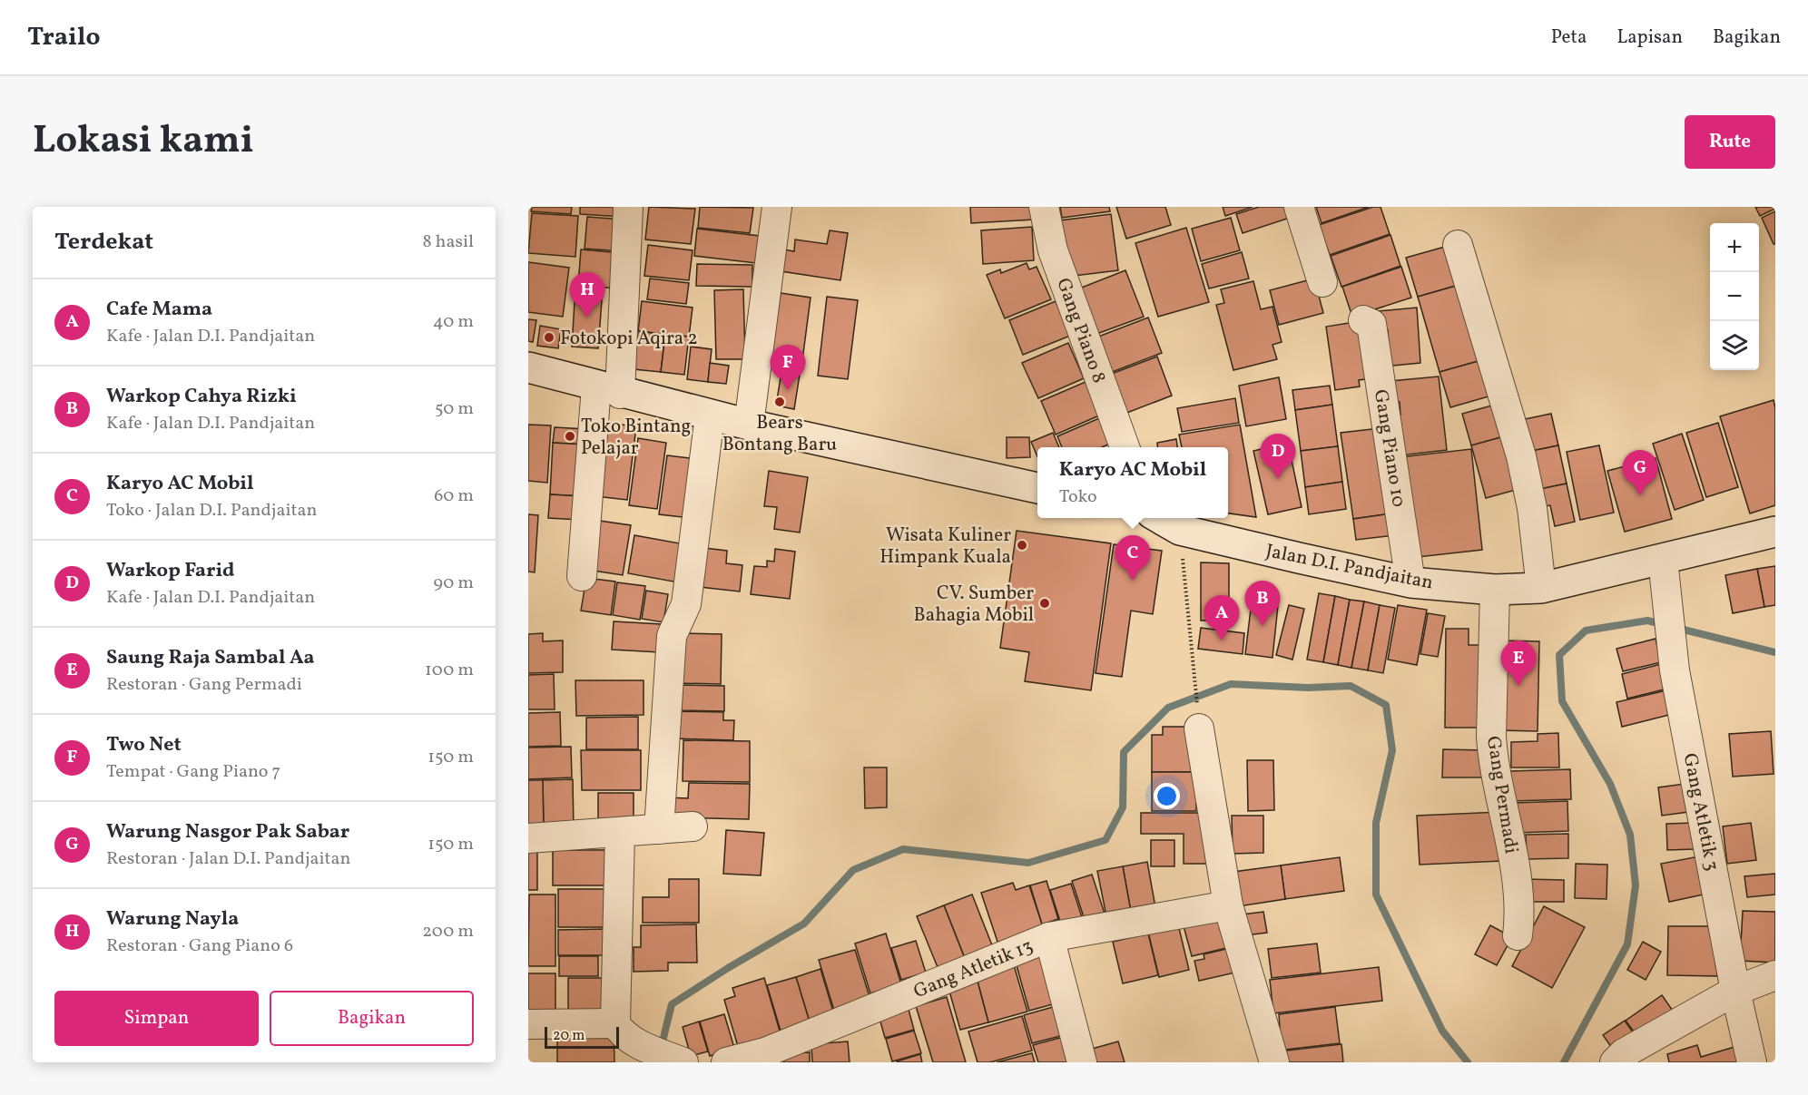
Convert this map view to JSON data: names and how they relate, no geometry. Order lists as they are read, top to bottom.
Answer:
{
  "streets": {
    "main road": ["Jalan D.I. Pandjaitan"],
    "street": [
      "Gang Piano 8",
      "Gang Piano 10",
      "Gang Permadi",
      "Gang Atletik 3",
      "Gang Atletik 13"
    ]
  },
  "crossings": [
    ["Gang Piano 10", "Jalan D.I. Pandjaitan"],
    ["Jalan D.I. Pandjaitan", "Gang Permadi"],
    ["Jalan D.I. Pandjaitan", "Gang Atletik 3"]
  ],
  "places": [
    "Fotokopi Aqira 2",
    "Bears Bontang Baru",
    "Toko Bintang Pelajar",
    "Wisata Kuliner Himpank Kuala",
    "CV. Sumber Bahagia Mobil"
  ],
  "scale_bar": "20 m",
  "page": {
    "header": "Trailo",
    "nav": ["Peta", "Lapisan", "Bagikan"],
    "title": "Lokasi kami",
    "buttons": [
      "Rute",
      ["Simpan", "Bagikan"]
    ],
    "heading": ["Terdekat", "8 hasil"],
    "map_buttons": ["+", "−"],
    "pins": [
      "H",
      "F",
      "D",
      "G",
      "C",
      "B",
      "A",
      "E"
    ],
    "list": [
      {
        "mark": "A",
        "name": "Cafe Mama",
        "note": "Kafe · Jalan D.I. Pandjaitan",
        "value": "40 m"
      },
      {
        "mark": "B",
        "name": "Warkop Cahya Rizki",
        "note": "Kafe · Jalan D.I. Pandjaitan",
        "value": "50 m"
      },
      {
        "mark": "C",
        "name": "Karyo AC Mobil",
        "note": "Toko · Jalan D.I. Pandjaitan",
        "value": "60 m"
      },
      {
        "mark": "D",
        "name": "Warkop Farid",
        "note": "Kafe · Jalan D.I. Pandjaitan",
        "value": "90 m"
      },
      {
        "mark": "E",
        "name": "Saung Raja Sambal Aa",
        "note": "Restoran · Gang Permadi",
        "value": "100 m"
      },
      {
        "mark": "F",
        "name": "Two Net",
        "note": "Tempat · Gang Piano 7",
        "value": "150 m"
      },
      {
        "mark": "G",
        "name": "Warung Nasgor Pak Sabar",
        "note": "Restoran · Jalan D.I. Pandjaitan",
        "value": "150 m"
      },
      {
        "mark": "H",
        "name": "Warung Nayla",
        "note": "Restoran · Gang Piano 6",
        "value": "200 m"
      }
    ],
    "popup": ["Karyo AC Mobil", "Toko"],
    "scale": "20 m"
  }
}
